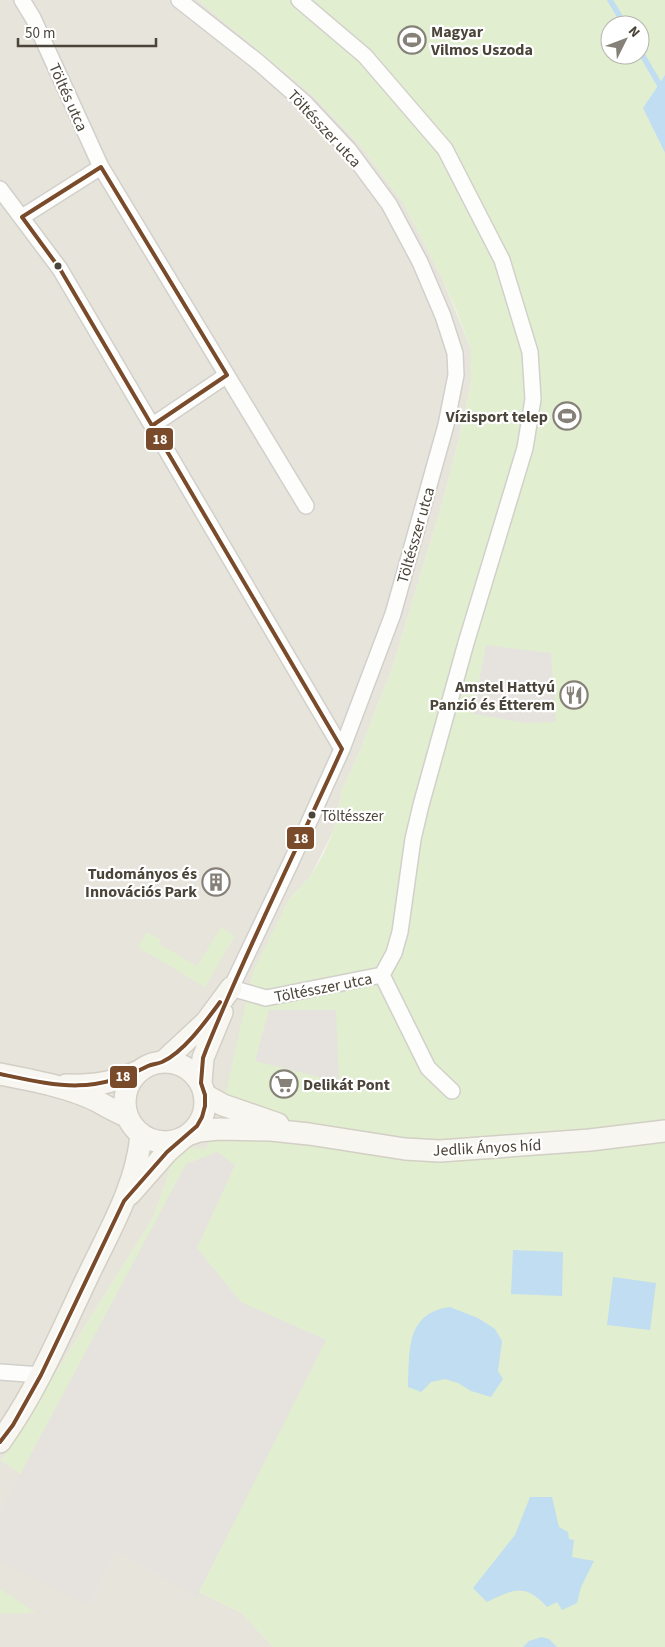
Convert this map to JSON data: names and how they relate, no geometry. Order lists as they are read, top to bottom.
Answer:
{
  "streets": {
    "street": ["Töltés utca", "Töltésszer utca", "Jedlik Ányos híd"]
  },
  "places": {
    "sports": ["Magyar Vilmos Uszoda", "Vízisport telep"],
    "restaurant": ["Amstel Hattyú Panzió és Étterem"],
    "other": ["Töltésszer"],
    "building": ["Tudományos és Innovációs Park"],
    "supermarket": ["Delikát Pont"]
  },
  "lines": ["transit line 18"],
  "scale_bar": "50 m",
  "north": "top right"
}
